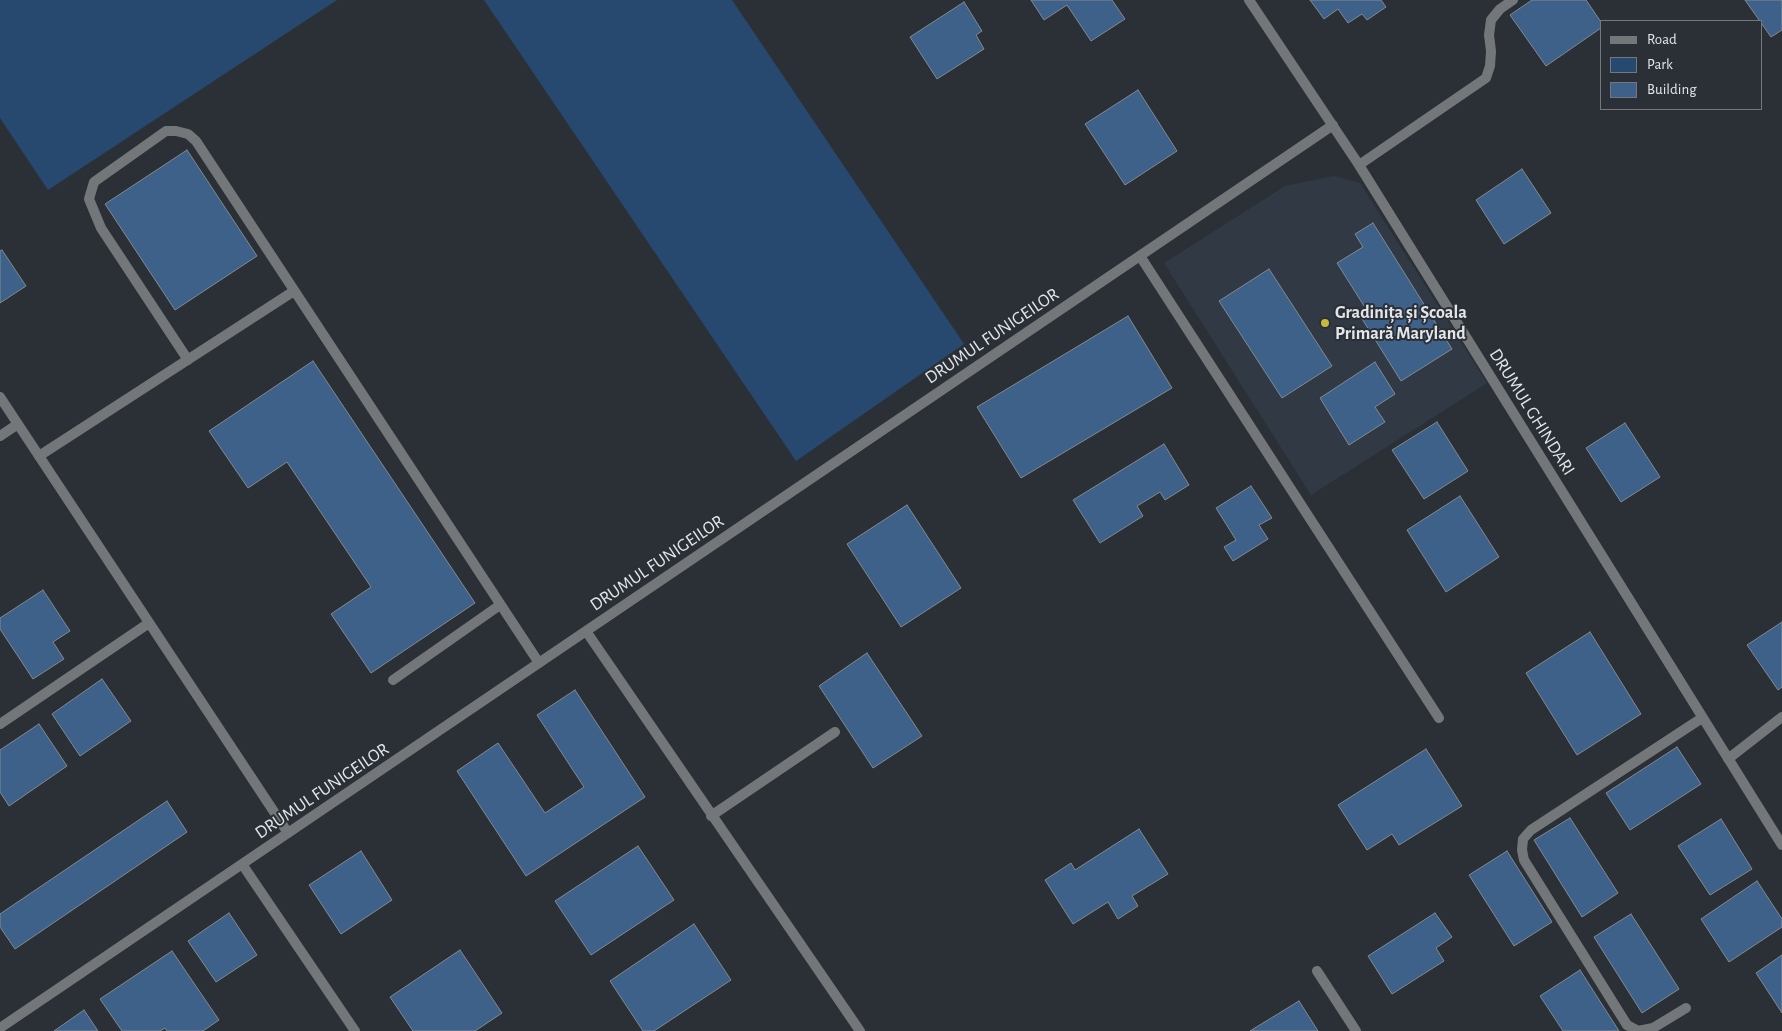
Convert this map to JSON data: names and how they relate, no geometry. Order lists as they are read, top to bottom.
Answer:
{
  "streets": {
    "street": ["DRUMUL FUNIGEILOR", "DRUMUL GHINDARI"]
  },
  "crossings": [
    ["DRUMUL FUNIGEILOR", "DRUMUL GHINDARI"]
  ],
  "places": ["Gradinița și Școala Primară Maryland"],
  "legend": ["Road", "Park", "Building"]
}
